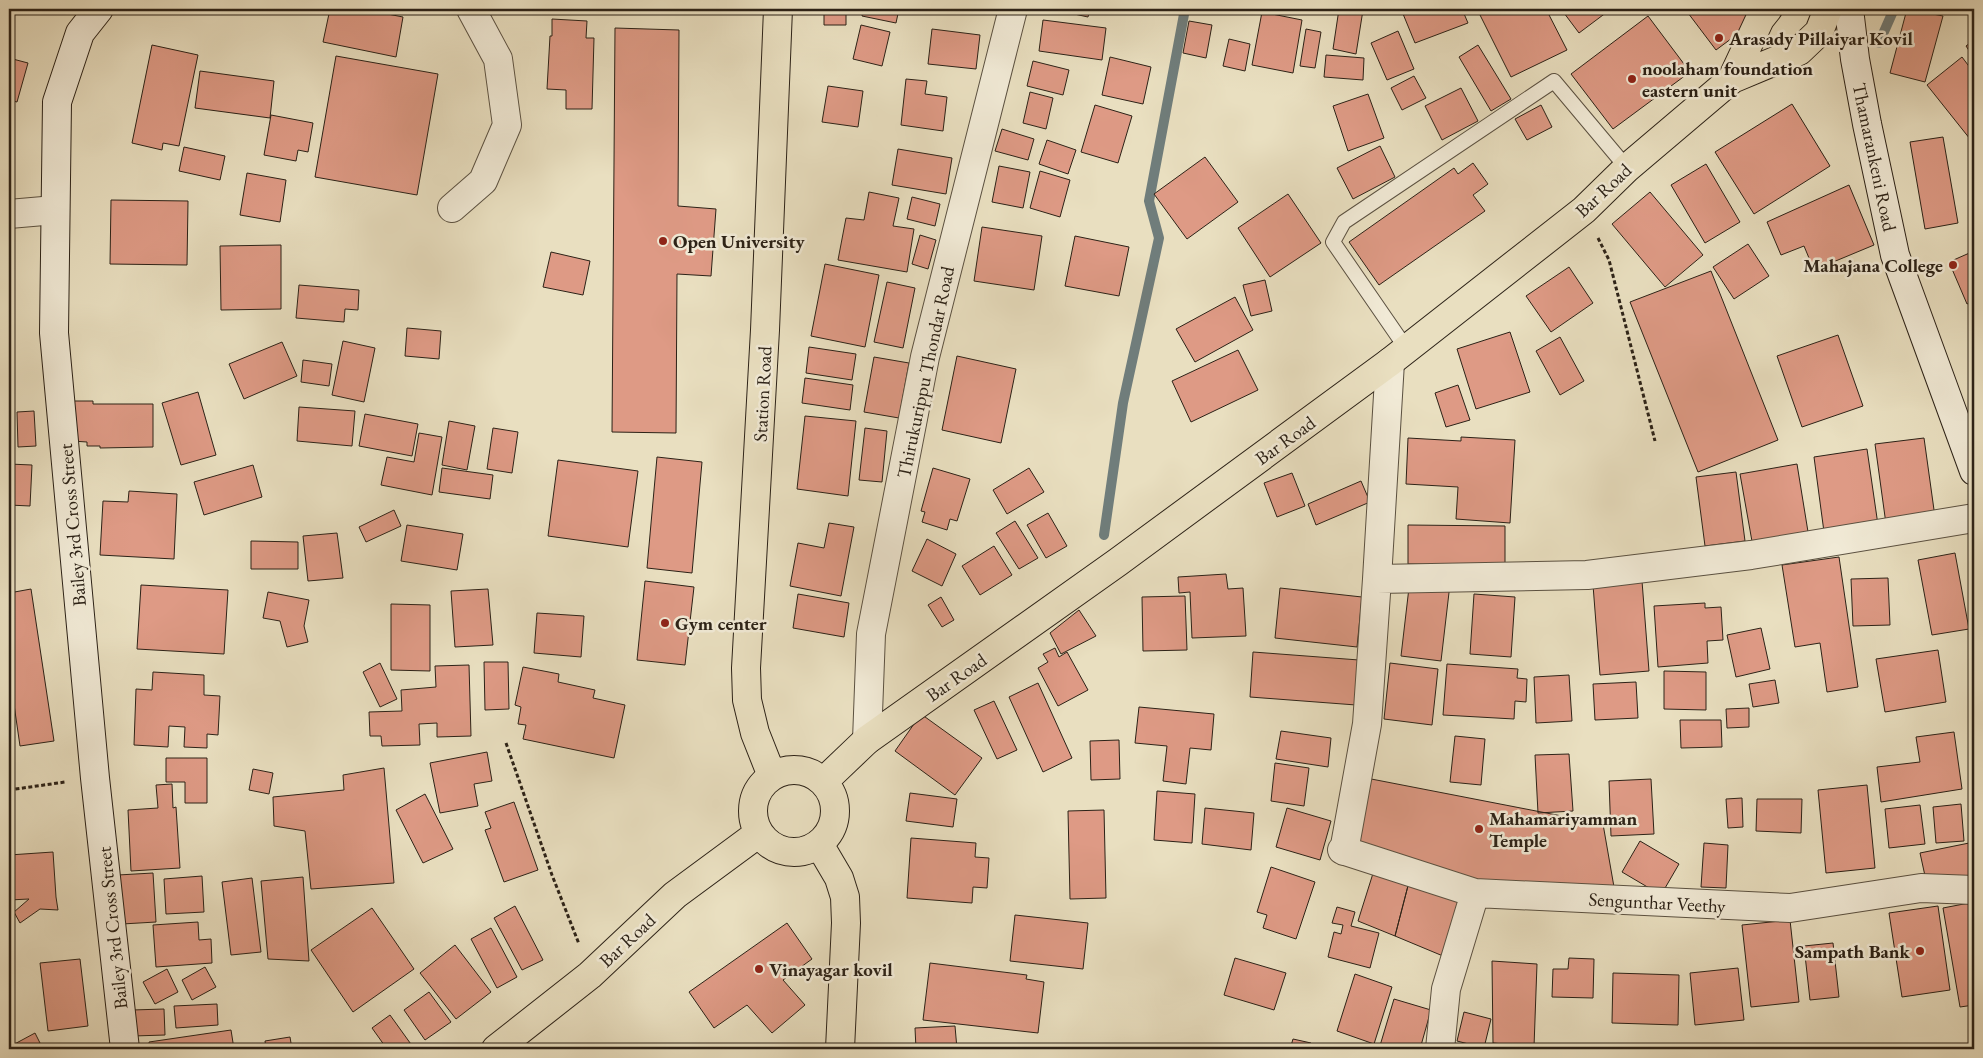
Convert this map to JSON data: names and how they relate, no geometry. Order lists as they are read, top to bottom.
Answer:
{
  "streets": {
    "main road": ["Bar Road", "Station Road"],
    "street": [
      "Thamarankeni Road",
      "Thirukurippu Thondar Road",
      "Bailey 3rd Cross Street",
      "Sengunthar Veethy"
    ]
  },
  "crossings": [
    ["Bar Road", "Thirukurippu Thondar Road"],
    ["Bar Road", "Station Road"],
    ["Bar Road", "Sengunthar Veethy"]
  ],
  "places": [
    "Arasady Pillaiyar Kovil",
    "noolaham foundation eastern unit",
    "Open University",
    "Mahajana College",
    "Gym center",
    "Mahamariyamman Temple",
    "Sampath Bank",
    "Vinayagar kovil"
  ]
}
